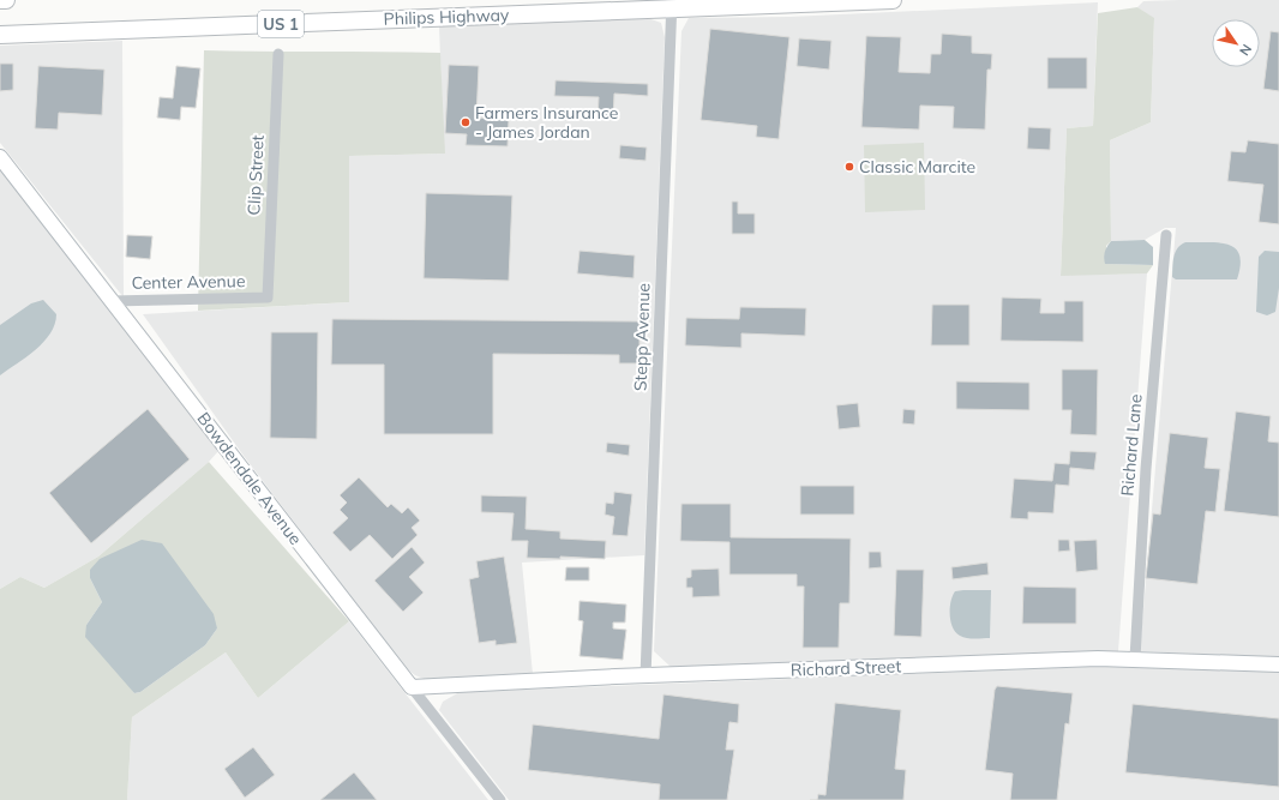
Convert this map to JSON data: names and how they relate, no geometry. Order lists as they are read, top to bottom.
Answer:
{
  "streets": {
    "main road": ["Philips Highway", "US 1"],
    "street": [
      "Clip Street",
      "Center Avenue",
      "Stepp Avenue",
      "Richard Lane",
      "Bowdendale Avenue",
      "Richard Street"
    ]
  },
  "crossings": [
    ["Philips Highway", "Stepp Avenue"],
    ["Clip Street", "Center Avenue"],
    ["Center Avenue", "Bowdendale Avenue"],
    ["Stepp Avenue", "Richard Street"],
    ["Richard Lane", "Richard Street"],
    ["Bowdendale Avenue", "Richard Street"]
  ],
  "places": ["Farmers Insurance - James Jordan", "Classic Marcite"],
  "north": "bottom right"
}
